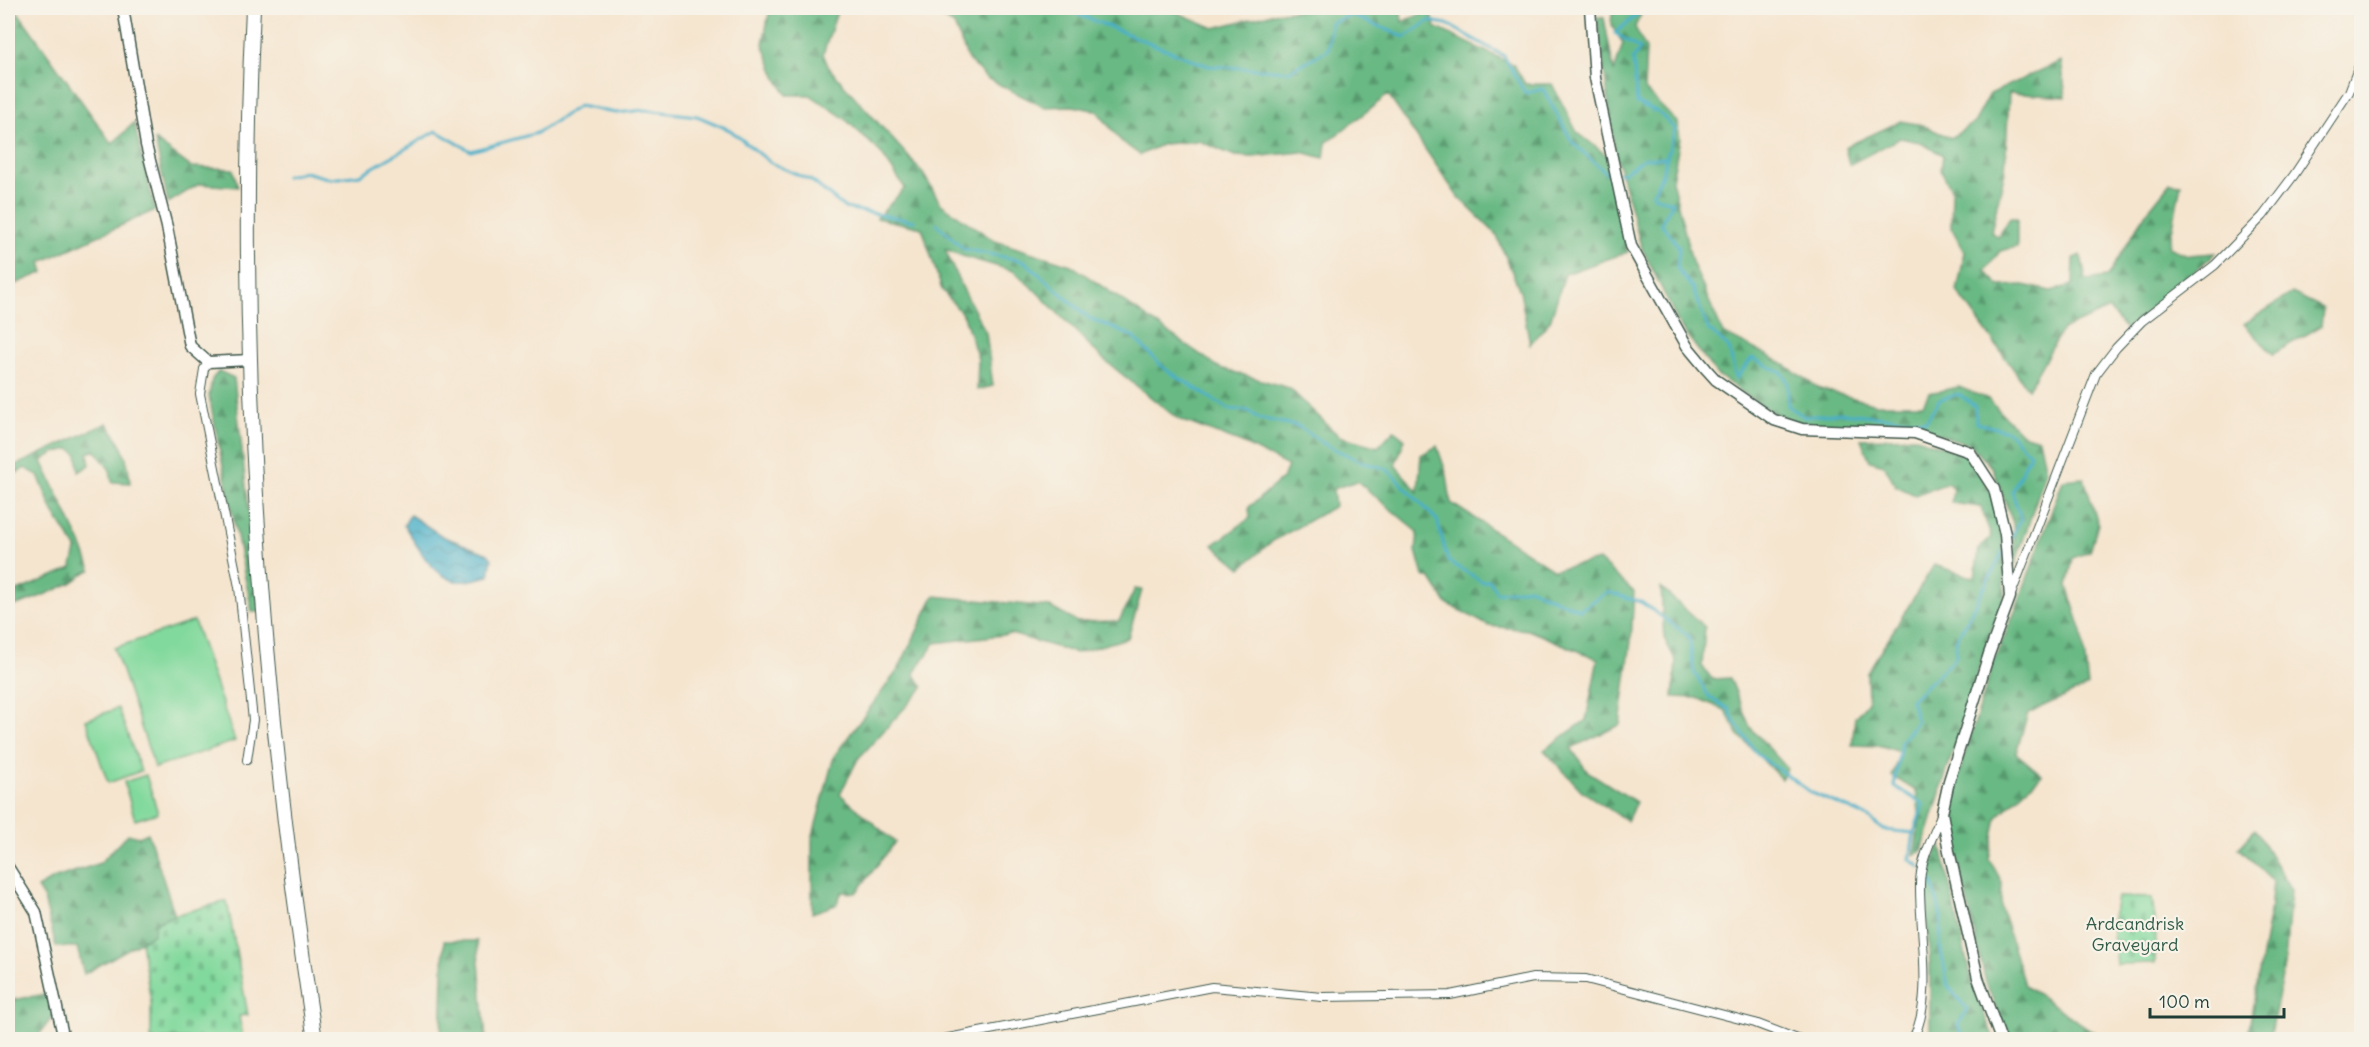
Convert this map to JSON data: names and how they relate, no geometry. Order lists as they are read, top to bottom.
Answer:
{
  "parks": ["Ardcandrisk Graveyard"],
  "scale_bar": "100 m"
}
